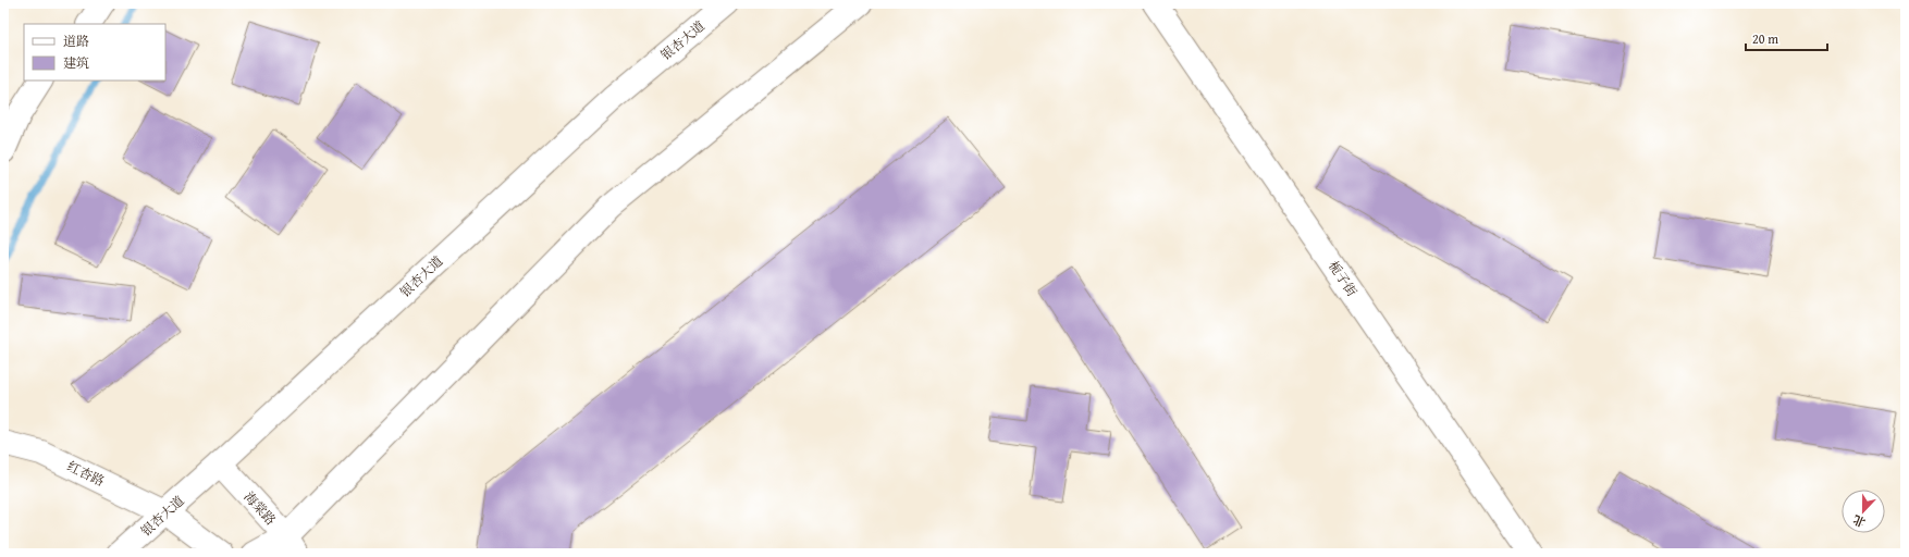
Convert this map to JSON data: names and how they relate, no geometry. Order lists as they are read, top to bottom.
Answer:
{
  "streets": {
    "main road": [
      "银杏大道",
      "栀子街",
      "红杏路",
      "海棠路"
    ]
  },
  "crossings": [
    ["银杏大道", "红杏路"],
    ["银杏大道", "海棠路"]
  ],
  "legend": ["道路", "建筑"],
  "scale_bar": "20 m",
  "north": "bottom"
}
